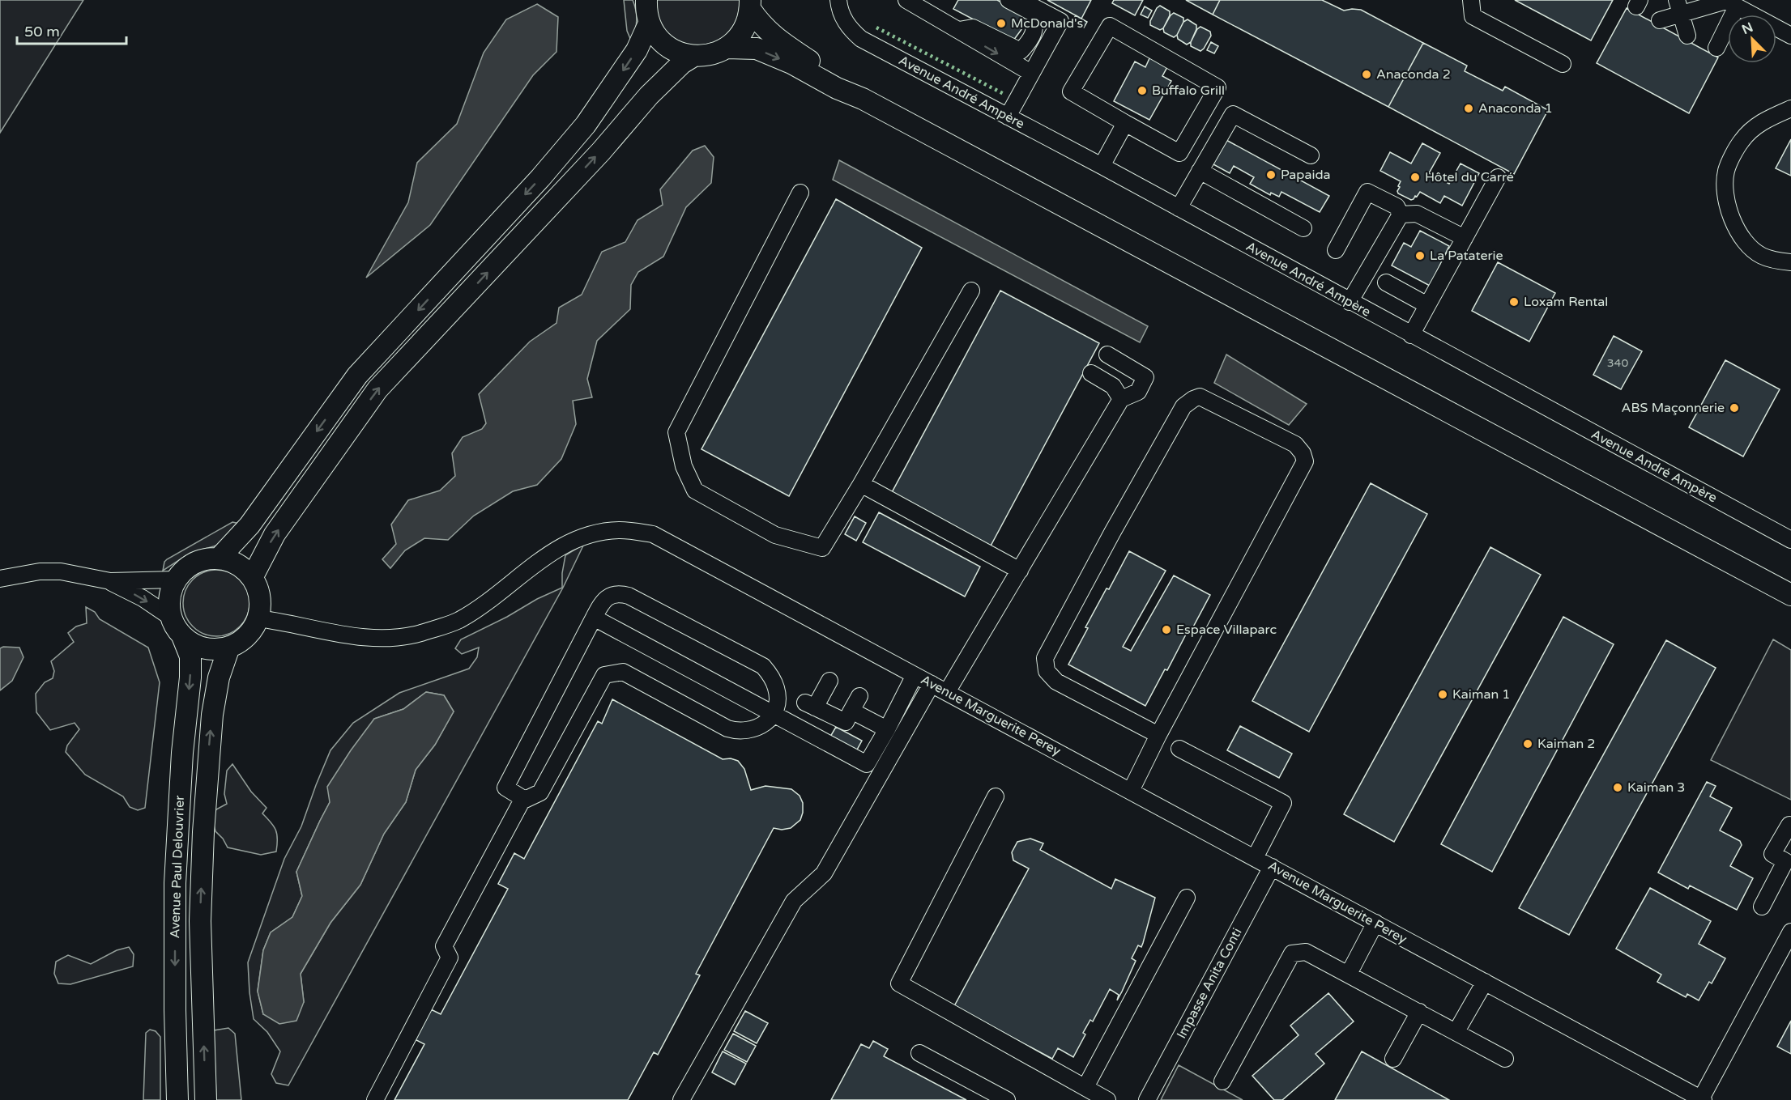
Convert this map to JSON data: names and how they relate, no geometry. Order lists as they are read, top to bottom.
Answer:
{
  "streets": {
    "main road": ["Avenue Paul Delouvrier"],
    "street": ["Avenue André Ampère", "Avenue Marguerite Perey", "Impasse Anita Conti"]
  },
  "crossings": [
    ["Avenue Marguerite Perey", "Avenue Paul Delouvrier"],
    ["Avenue Marguerite Perey", "Impasse Anita Conti"]
  ],
  "places": [
    "McDonald's",
    "Anaconda 2",
    "Buffalo Grill",
    "Anaconda 1",
    "Papaida",
    "Hôtel du Carré",
    "La Pataterie",
    "Loxam Rental",
    "ABS Maçonnerie",
    "Espace Villaparc",
    "Kaiman 1",
    "Kaiman 2",
    "Kaiman 3"
  ],
  "house_numbers": ["340"],
  "scale_bar": "50 m",
  "north": "top left"
}
